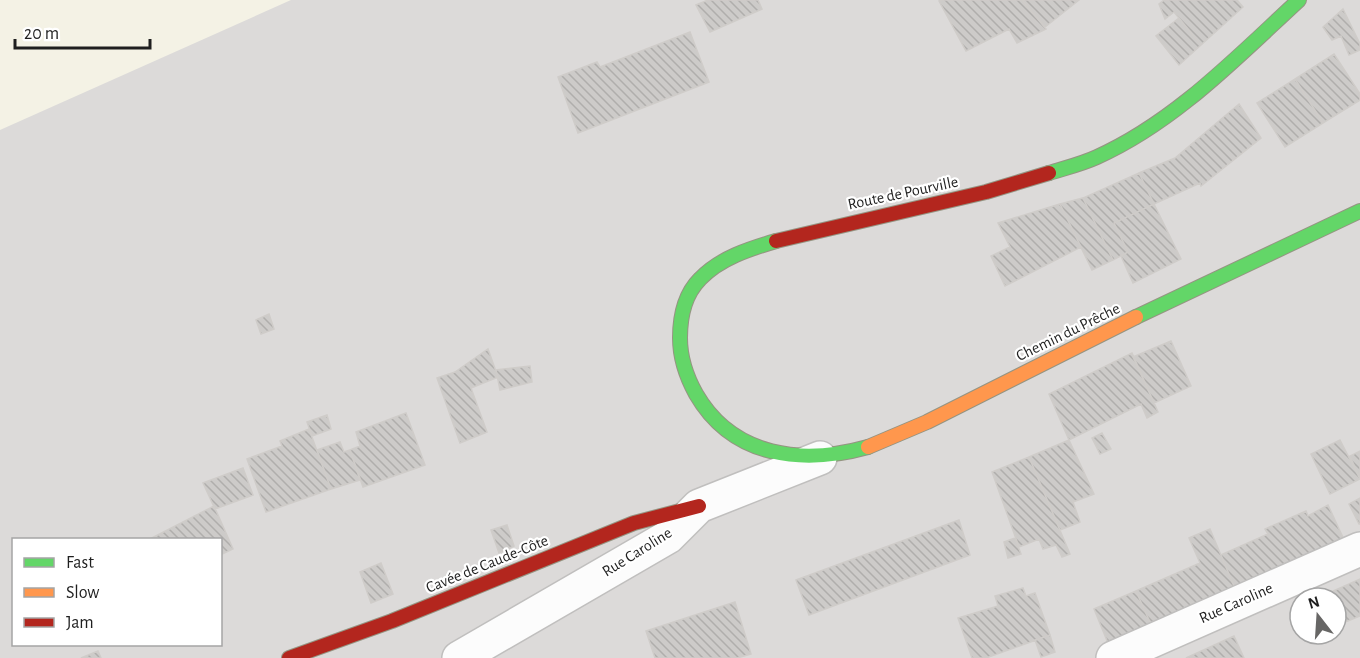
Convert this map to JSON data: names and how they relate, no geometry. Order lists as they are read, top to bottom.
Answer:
{
  "streets": {
    "main road": ["Route de Pourville", "Chemin du Prêche", "Cavée de Caude-Côte"],
    "street": ["Rue Caroline"]
  },
  "crossings": [
    ["Route de Pourville", "Chemin du Prêche"],
    ["Chemin du Prêche", "Rue Caroline"],
    ["Rue Caroline", "Cavée de Caude-Côte"]
  ],
  "legend": ["Fast", "Slow", "Jam"],
  "scale_bar": "20 m",
  "north": "top"
}
